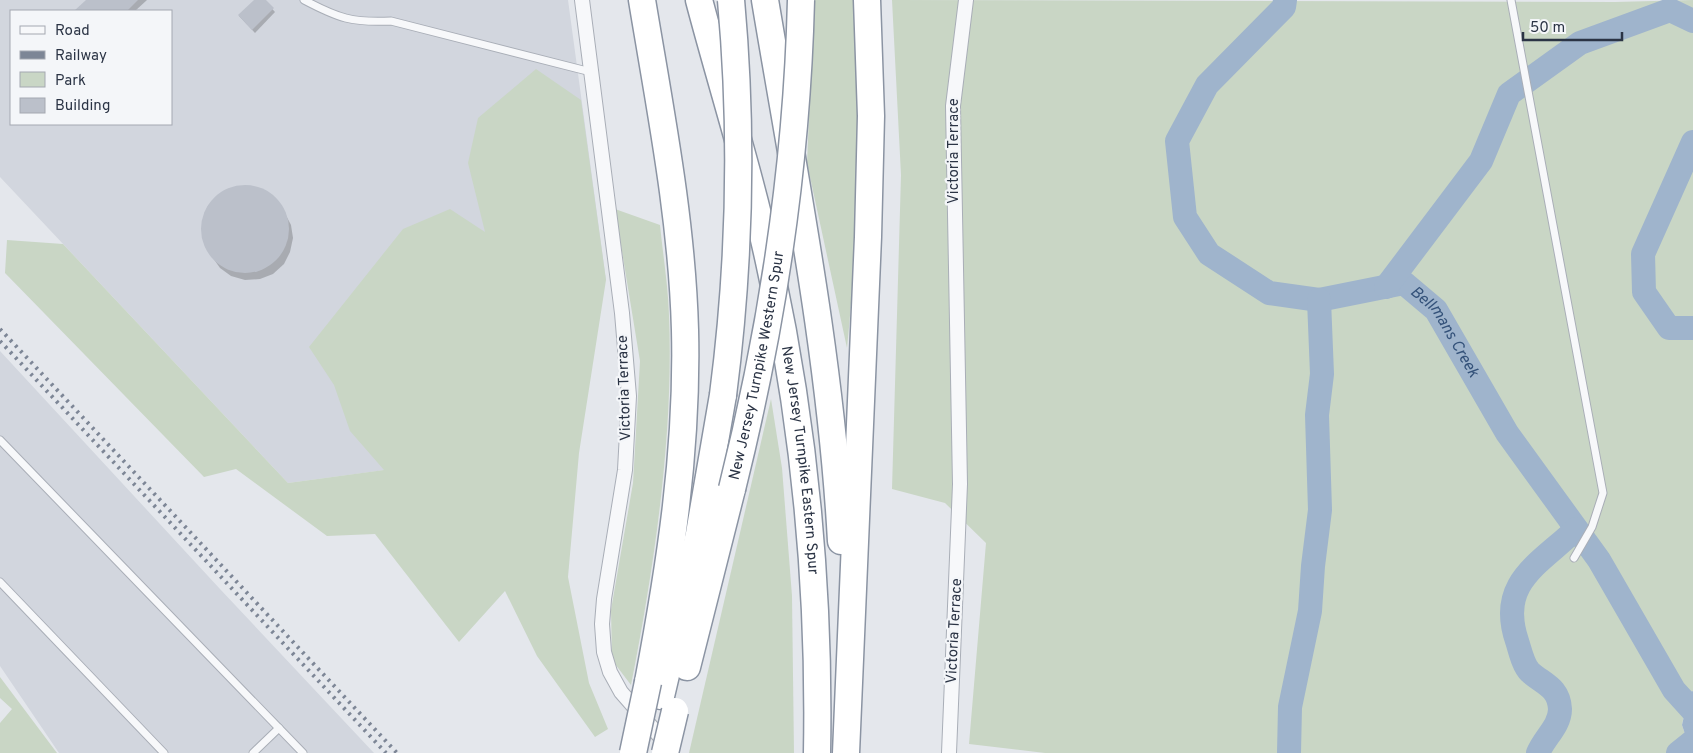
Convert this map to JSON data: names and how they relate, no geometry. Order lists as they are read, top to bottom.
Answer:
{
  "streets": {
    "highway": ["New Jersey Turnpike Western Spur", "New Jersey Turnpike Eastern Spur"],
    "street": ["Victoria Terrace"]
  },
  "water": ["Bellmans Creek"],
  "legend": [
    "Road",
    "Railway",
    "Park",
    "Building"
  ],
  "scale_bar": "50 m"
}
